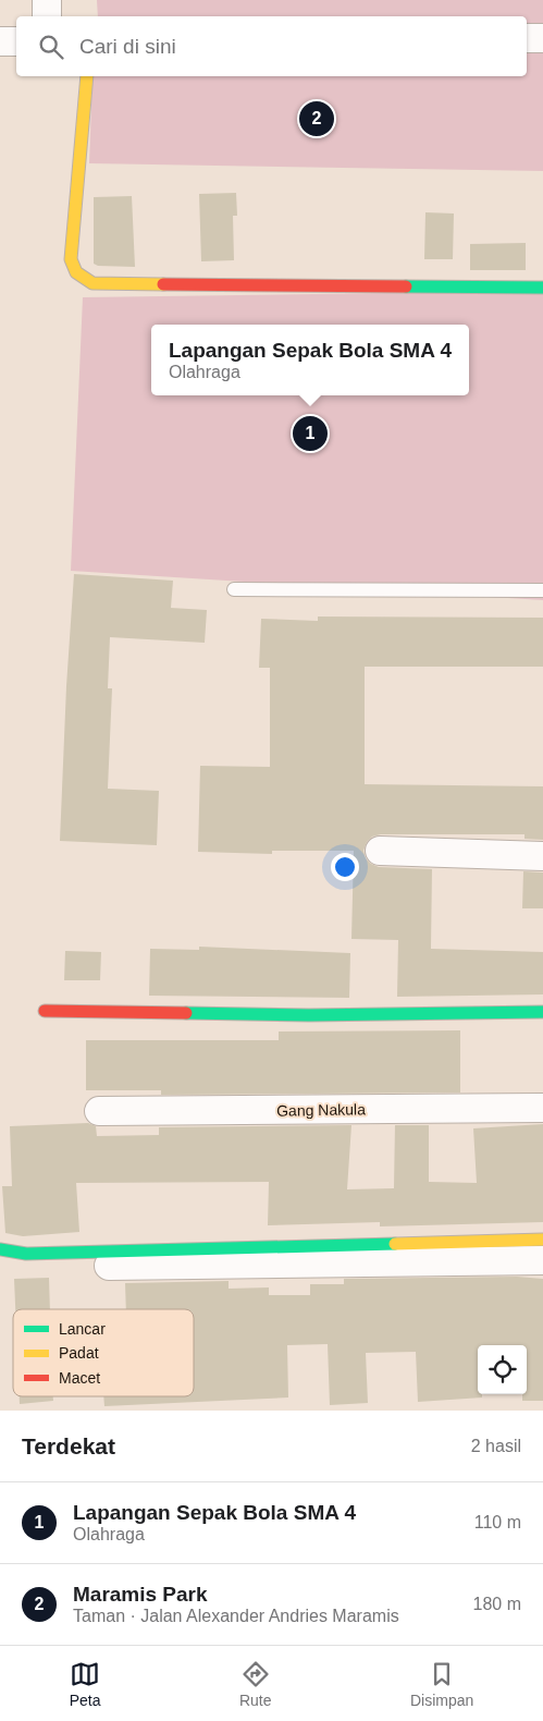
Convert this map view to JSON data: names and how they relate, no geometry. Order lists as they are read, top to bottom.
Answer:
{
  "streets": {
    "street": ["Gang Nakula"]
  },
  "legend": ["Lancar", "Padat", "Macet"],
  "page": {
    "search": "Cari di sini",
    "pins": ["2", "1"],
    "popup": ["Lapangan Sepak Bola SMA 4", "Olahraga"],
    "heading": ["Terdekat", "2 hasil"],
    "list": [
      {
        "mark": "1",
        "name": "Lapangan Sepak Bola SMA 4",
        "note": "Olahraga",
        "value": "110 m"
      },
      {
        "mark": "2",
        "name": "Maramis Park",
        "note": "Taman · Jalan Alexander Andries Maramis",
        "value": "180 m"
      }
    ],
    "nav": ["Peta", "Rute", "Disimpan"]
  }
}
